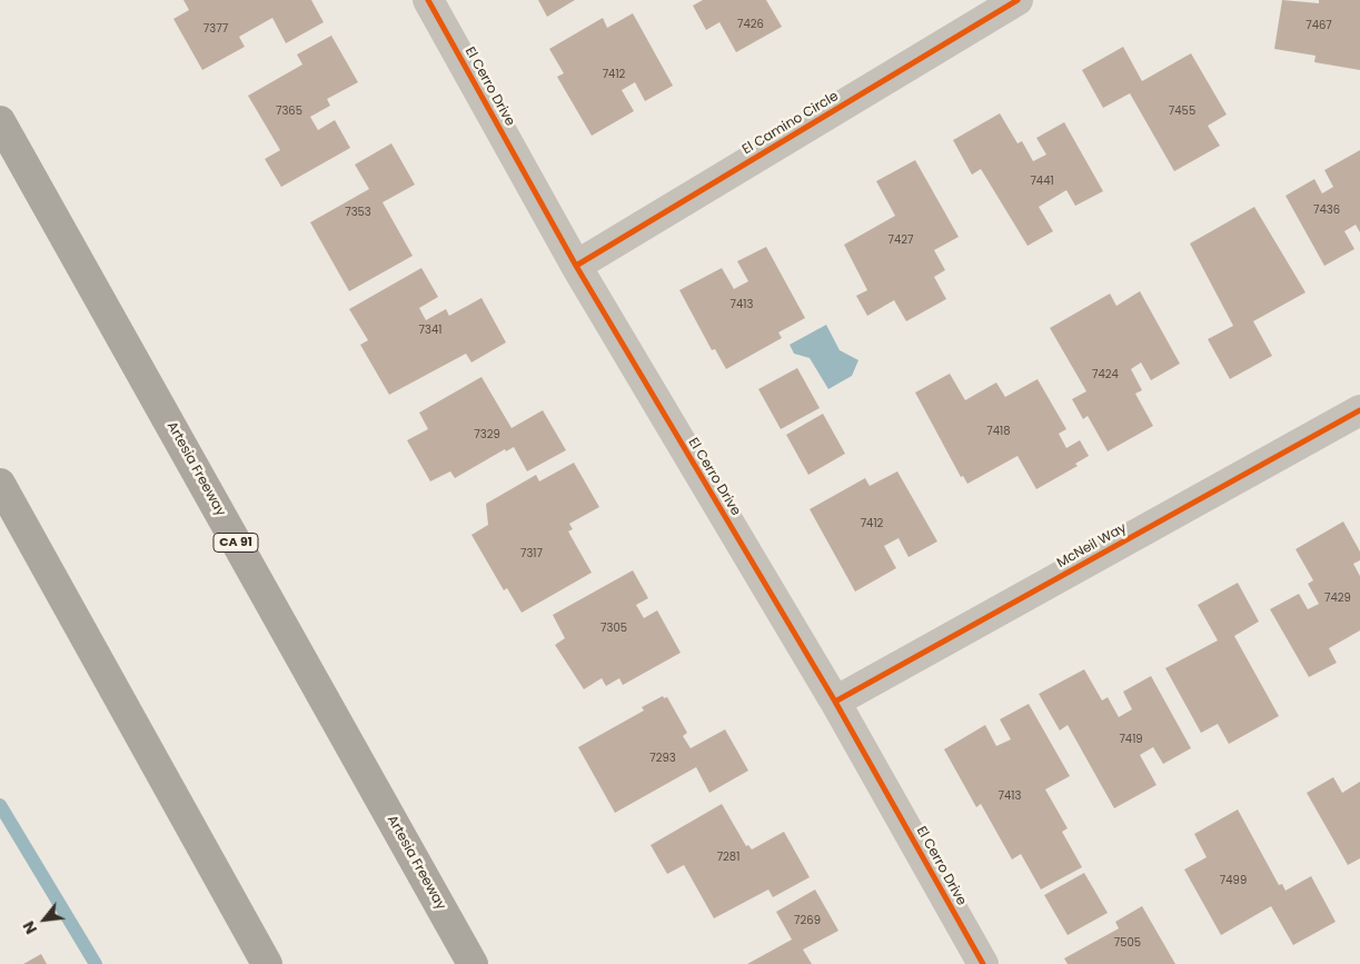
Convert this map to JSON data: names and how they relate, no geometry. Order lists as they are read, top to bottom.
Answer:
{
  "streets": {
    "highway": ["Artesia Freeway", "CA 91"],
    "street": ["El Cerro Drive", "El Camino Circle", "McNeil Way"]
  },
  "crossings": [
    ["El Cerro Drive", "El Camino Circle"],
    ["El Cerro Drive", "McNeil Way"]
  ],
  "house_numbers": [
    "7426",
    "7467",
    "7377",
    "7412",
    "7365",
    "7455",
    "7441",
    "7436",
    "7353",
    "7427",
    "7413",
    "7341",
    "7424",
    "7418",
    "7329",
    "7412",
    "7317",
    "7429",
    "7305",
    "7419",
    "7293",
    "7413",
    "7281",
    "7499",
    "7269",
    "7505"
  ],
  "north": "bottom left"
}
